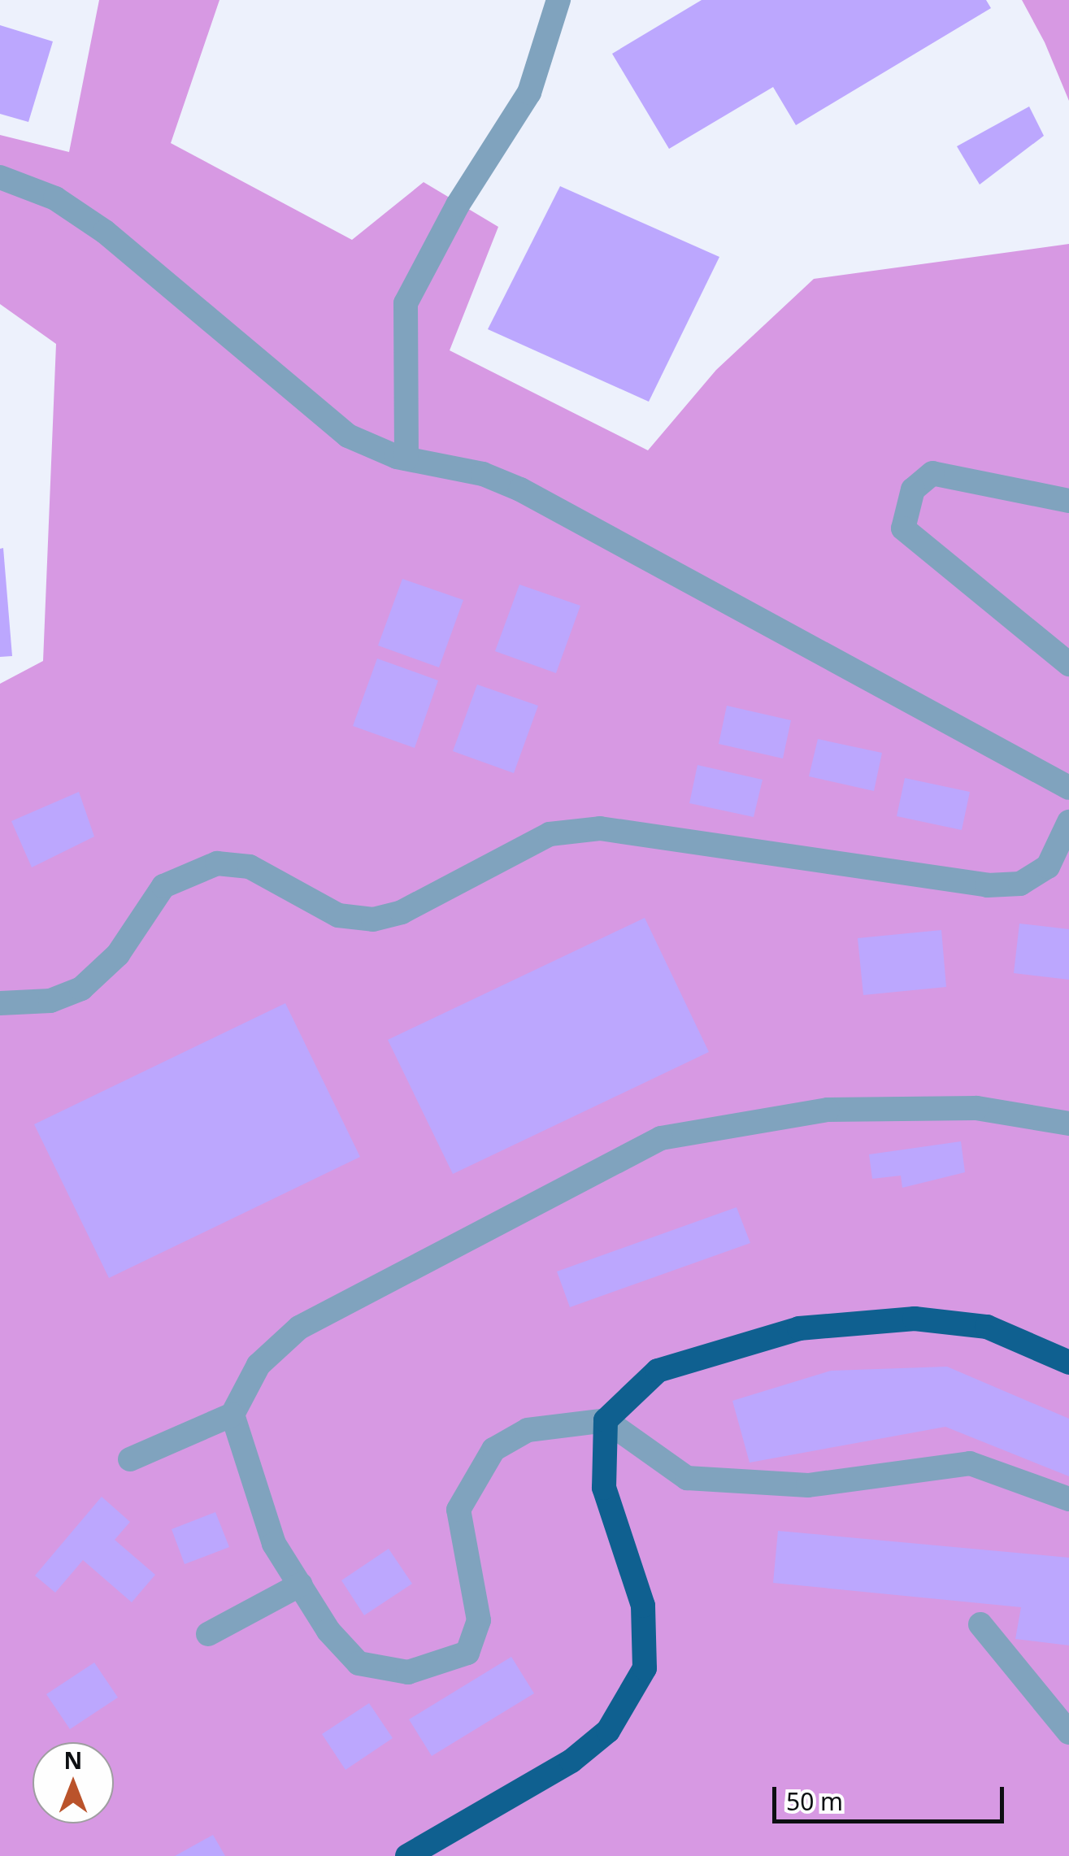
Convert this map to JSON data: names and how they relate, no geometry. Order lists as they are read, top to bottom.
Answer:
{
  "scale_bar": "50 m",
  "north": "top"
}
